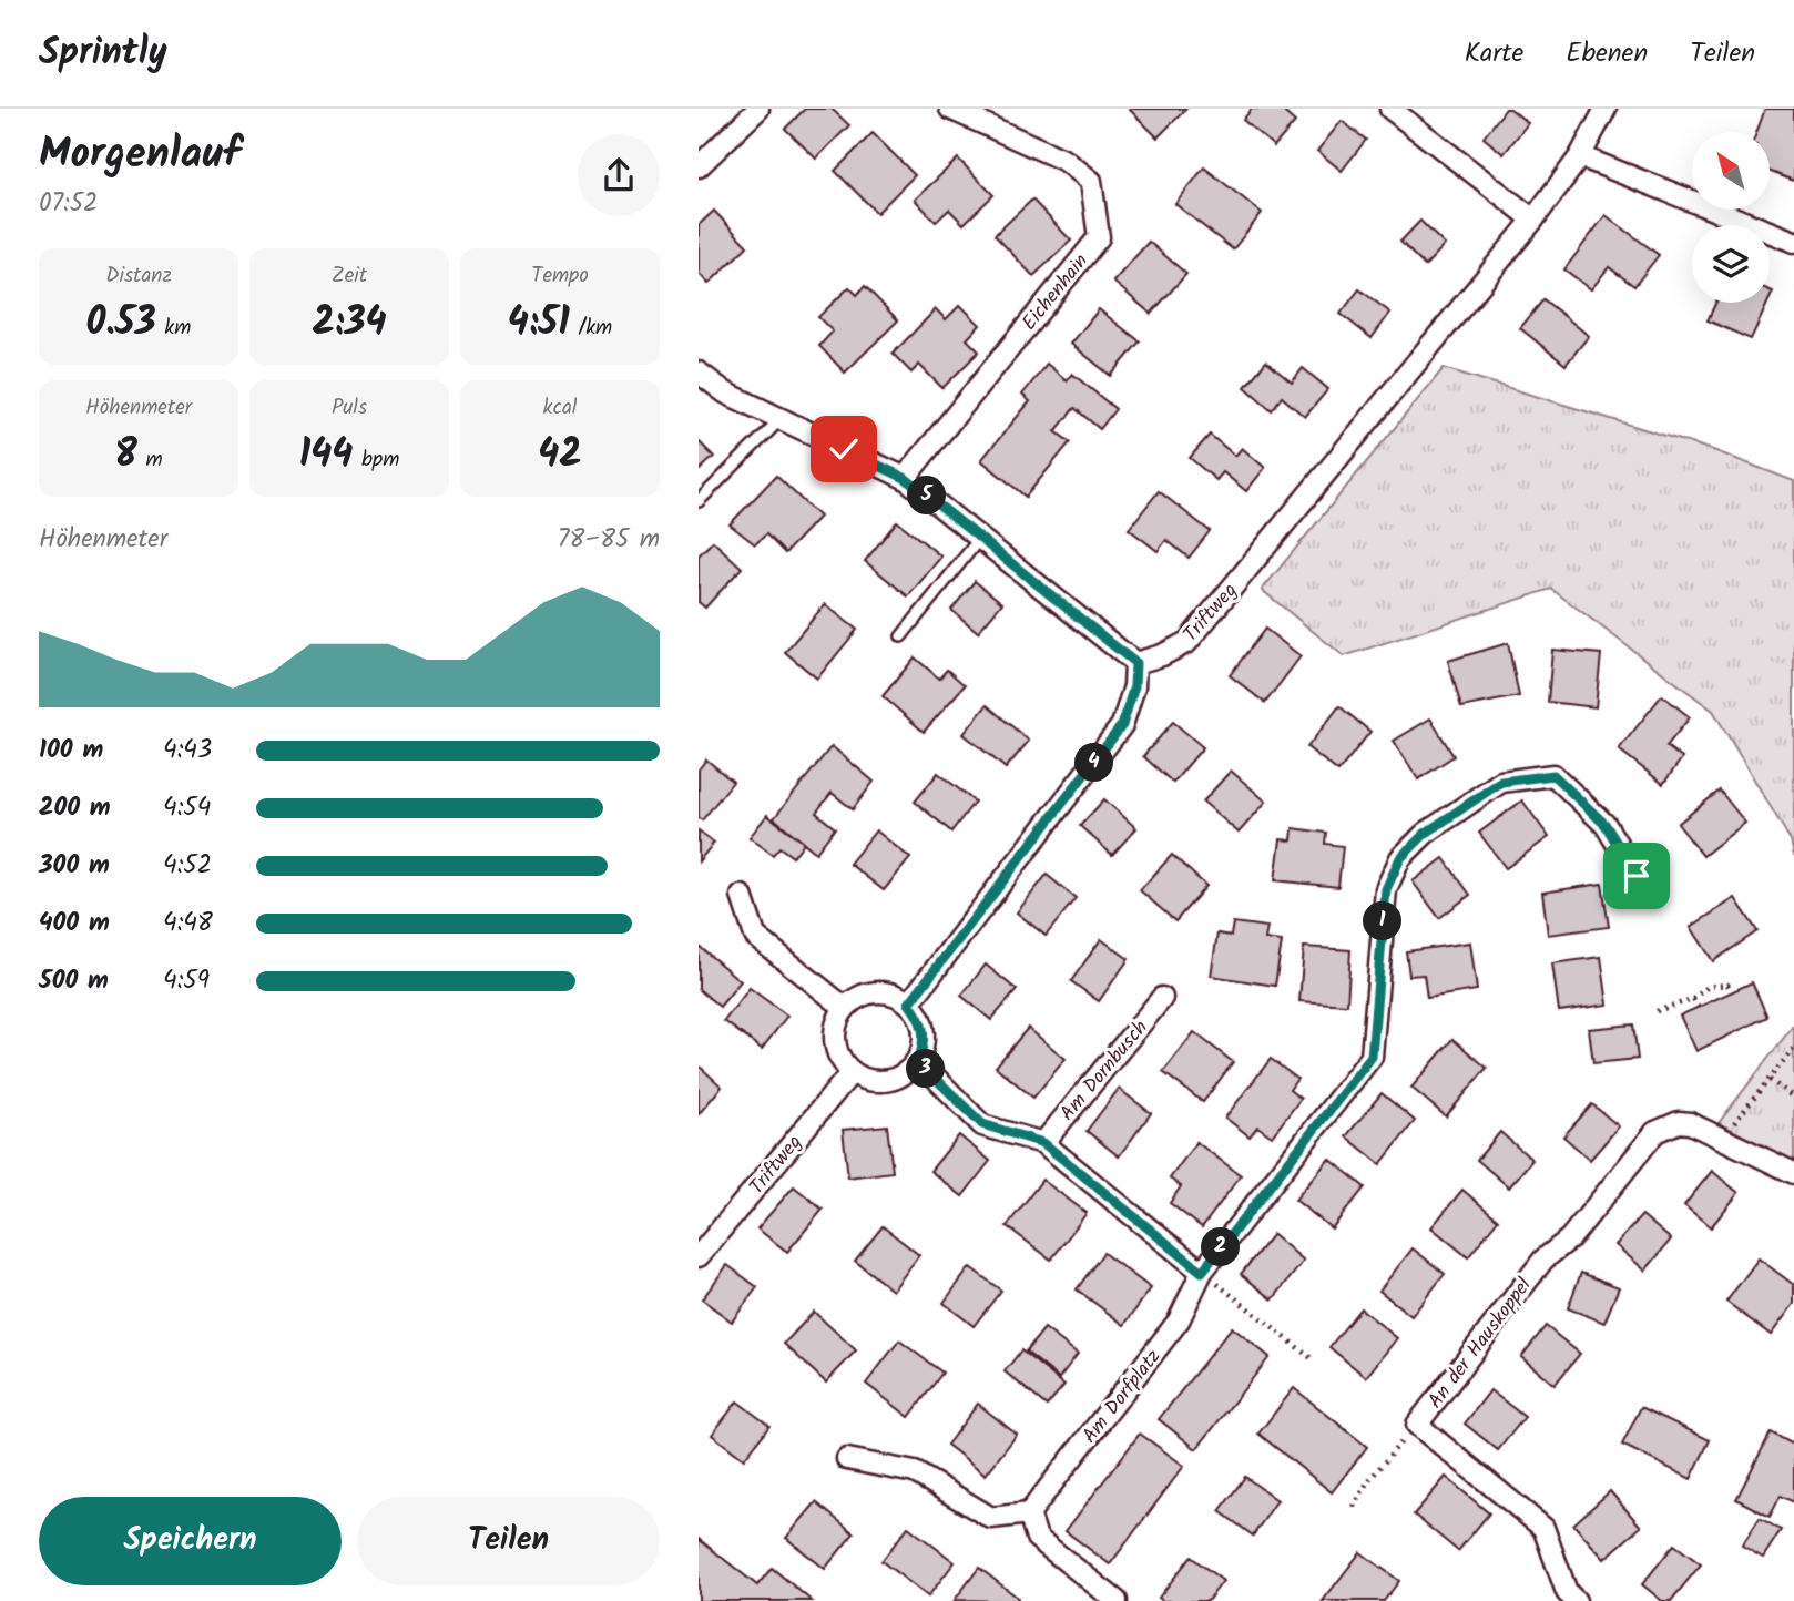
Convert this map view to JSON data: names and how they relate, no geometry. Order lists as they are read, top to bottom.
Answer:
{
  "streets": {
    "street": [
      "Eichenhain",
      "Triftweg",
      "Am Dornbusch",
      "An der Hauskoppel",
      "Am Dorfplatz"
    ]
  },
  "north": "top left",
  "page": {
    "header": "Sprintly",
    "nav": ["Karte", "Ebenen", "Teilen"],
    "heading": ["Morgenlauf", "07:52"],
    "stats": [
      ["Distanz", "0.53 km"],
      ["Zeit", "2:34"],
      ["Tempo", "4:51 /km"],
      ["Höhenmeter", "8 m"],
      ["Puls", "144 bpm"],
      ["kcal", "42"]
    ],
    "pins": [
      "5",
      "4",
      "1",
      "3",
      "2"
    ],
    "chart": ["Höhenmeter", "78–85 m"],
    "list": [
      {
        "name": "100 m",
        "note": "4:43"
      },
      {
        "name": "200 m",
        "note": "4:54"
      },
      {
        "name": "300 m",
        "note": "4:52"
      },
      {
        "name": "400 m",
        "note": "4:48"
      },
      {
        "name": "500 m",
        "note": "4:59"
      }
    ],
    "buttons": ["Speichern", "Teilen"]
  }
}
